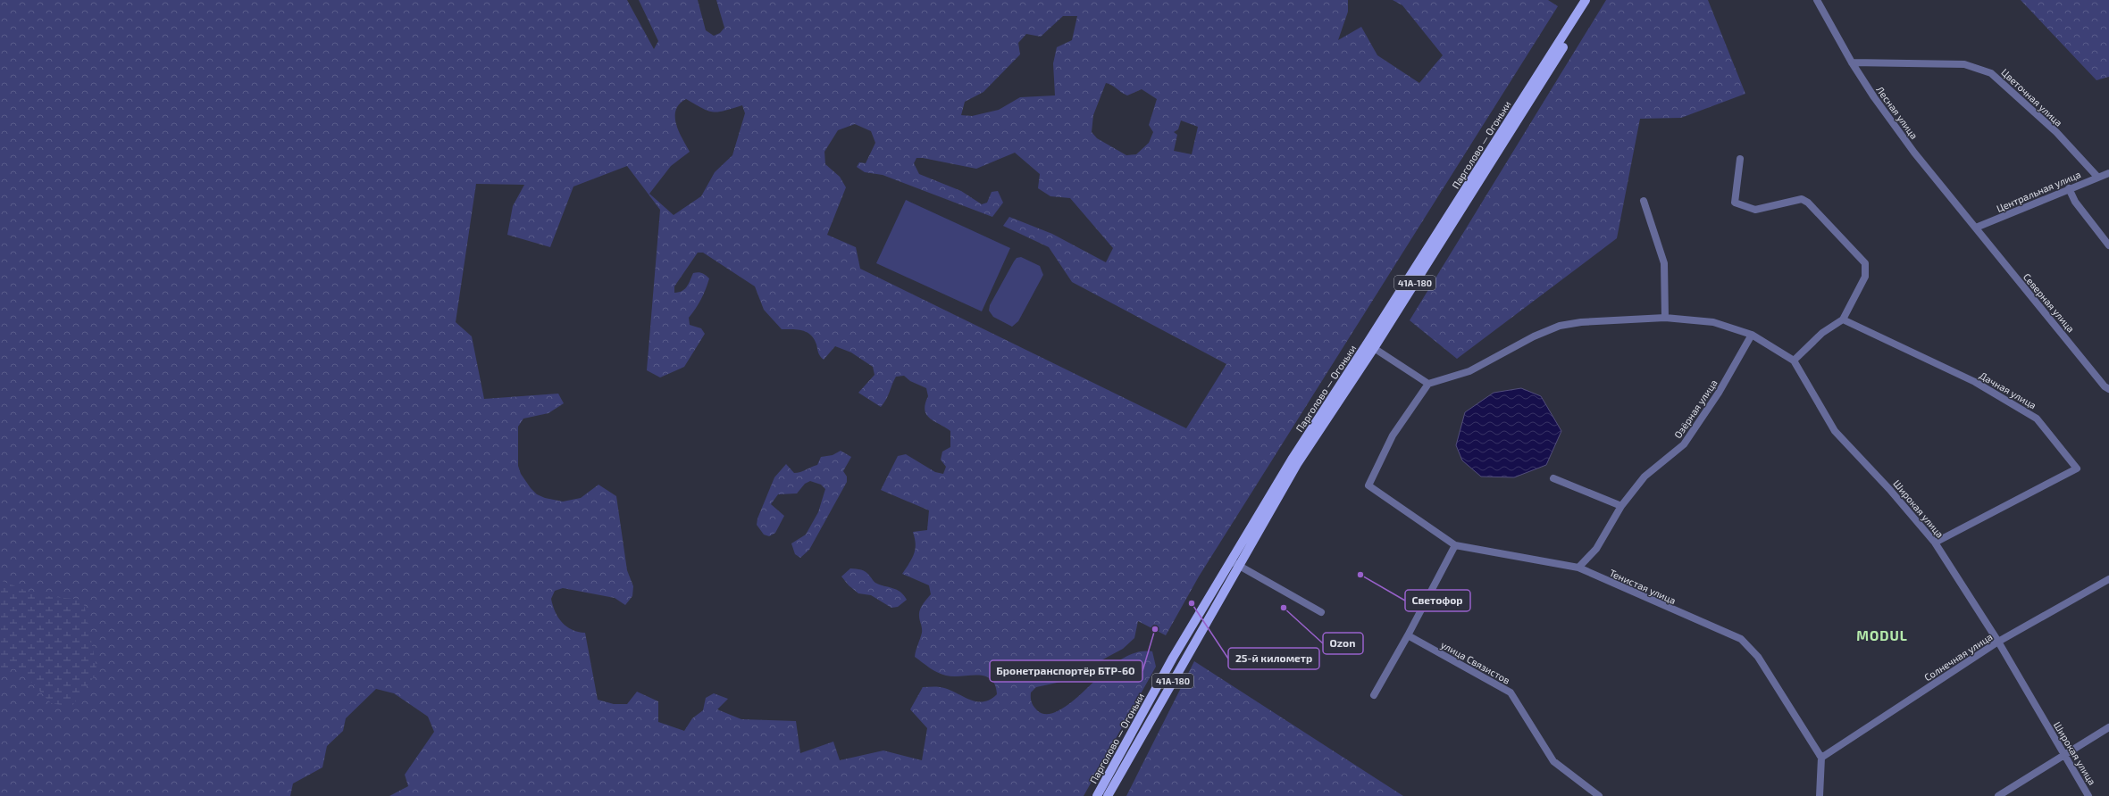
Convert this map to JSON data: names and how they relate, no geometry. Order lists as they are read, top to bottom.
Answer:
{
  "streets": {
    "main road": ["Парголово — Огоньки", "41А-180"],
    "street": [
      "Цветочная улица",
      "Лесная улица",
      "Центральная улица",
      "Северная улица",
      "Дачная улица",
      "Озёрная улица",
      "Широкая улица",
      "Тенистая улица",
      "Солнечная улица",
      "улица Связистов"
    ]
  },
  "crossings": [
    ["Цветочная улица", "Лесная улица"],
    ["Цветочная улица", "Центральная улица"],
    ["Лесная улица", "Центральная улица"],
    ["Лесная улица", "Северная улица"],
    ["Центральная улица", "Северная улица"],
    ["Дачная улица", "Широкая улица"],
    ["Озёрная улица", "Широкая улица"],
    ["Озёрная улица", "Тенистая улица"],
    ["Широкая улица", "Солнечная улица"],
    ["Тенистая улица", "Солнечная улица"]
  ],
  "districts": ["MODUL"],
  "places": [
    "Светофор",
    "25-й километр",
    "Ozon",
    "Бронетранспортёр БТР-60"
  ]
}
